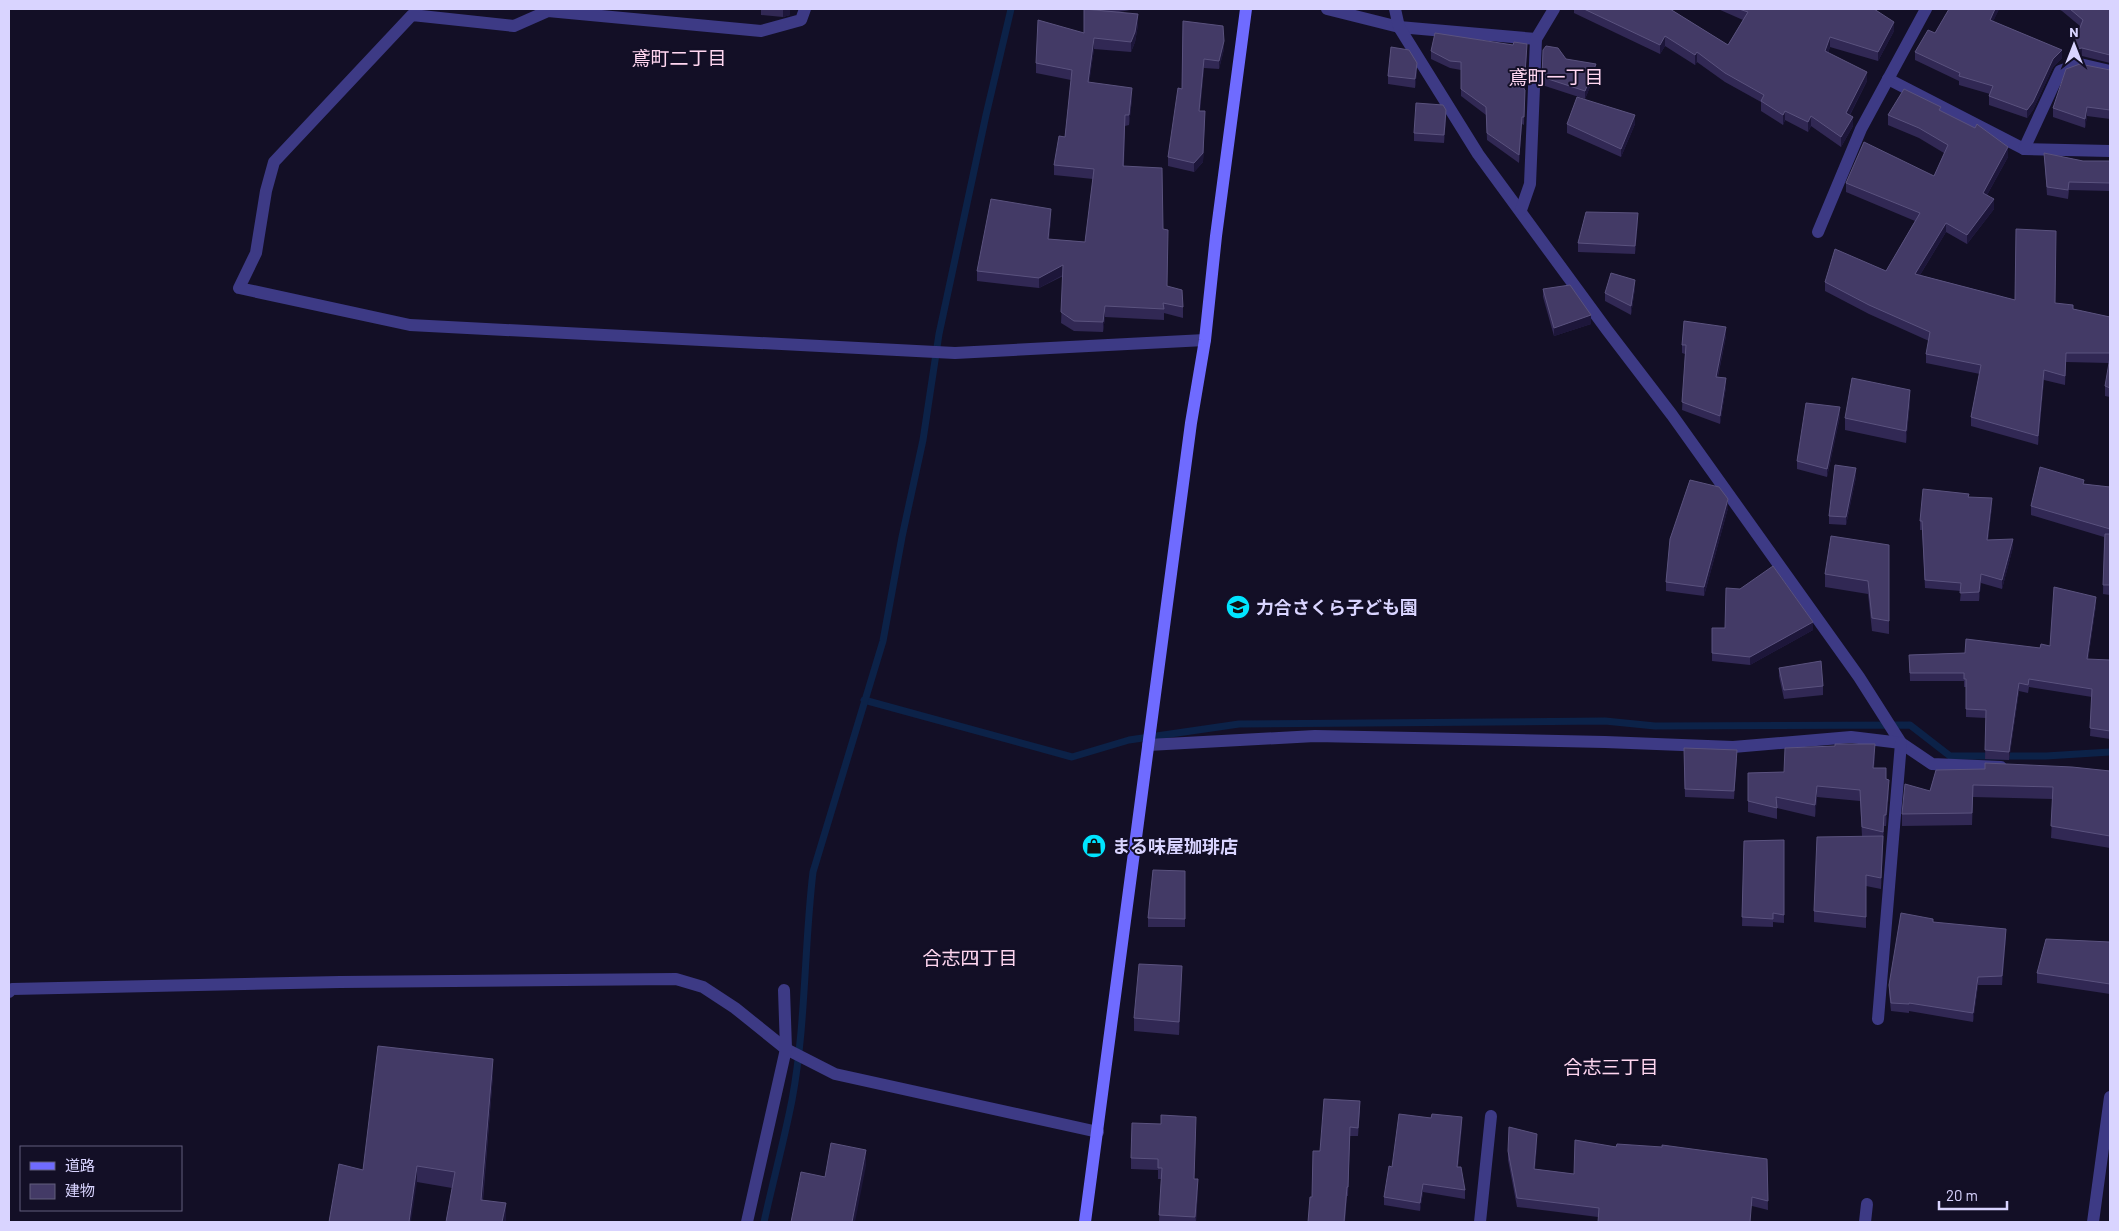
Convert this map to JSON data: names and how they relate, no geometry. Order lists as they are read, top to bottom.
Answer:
{
  "districts": [
    "鳶町二丁目",
    "鳶町一丁目",
    "合志四丁目",
    "合志三丁目"
  ],
  "places": {
    "school or university": ["力合さくら子ども園"],
    "shop": ["まる味屋珈琲店"]
  },
  "legend": ["道路", "建物"],
  "scale_bar": "20 m",
  "north": "top"
}
